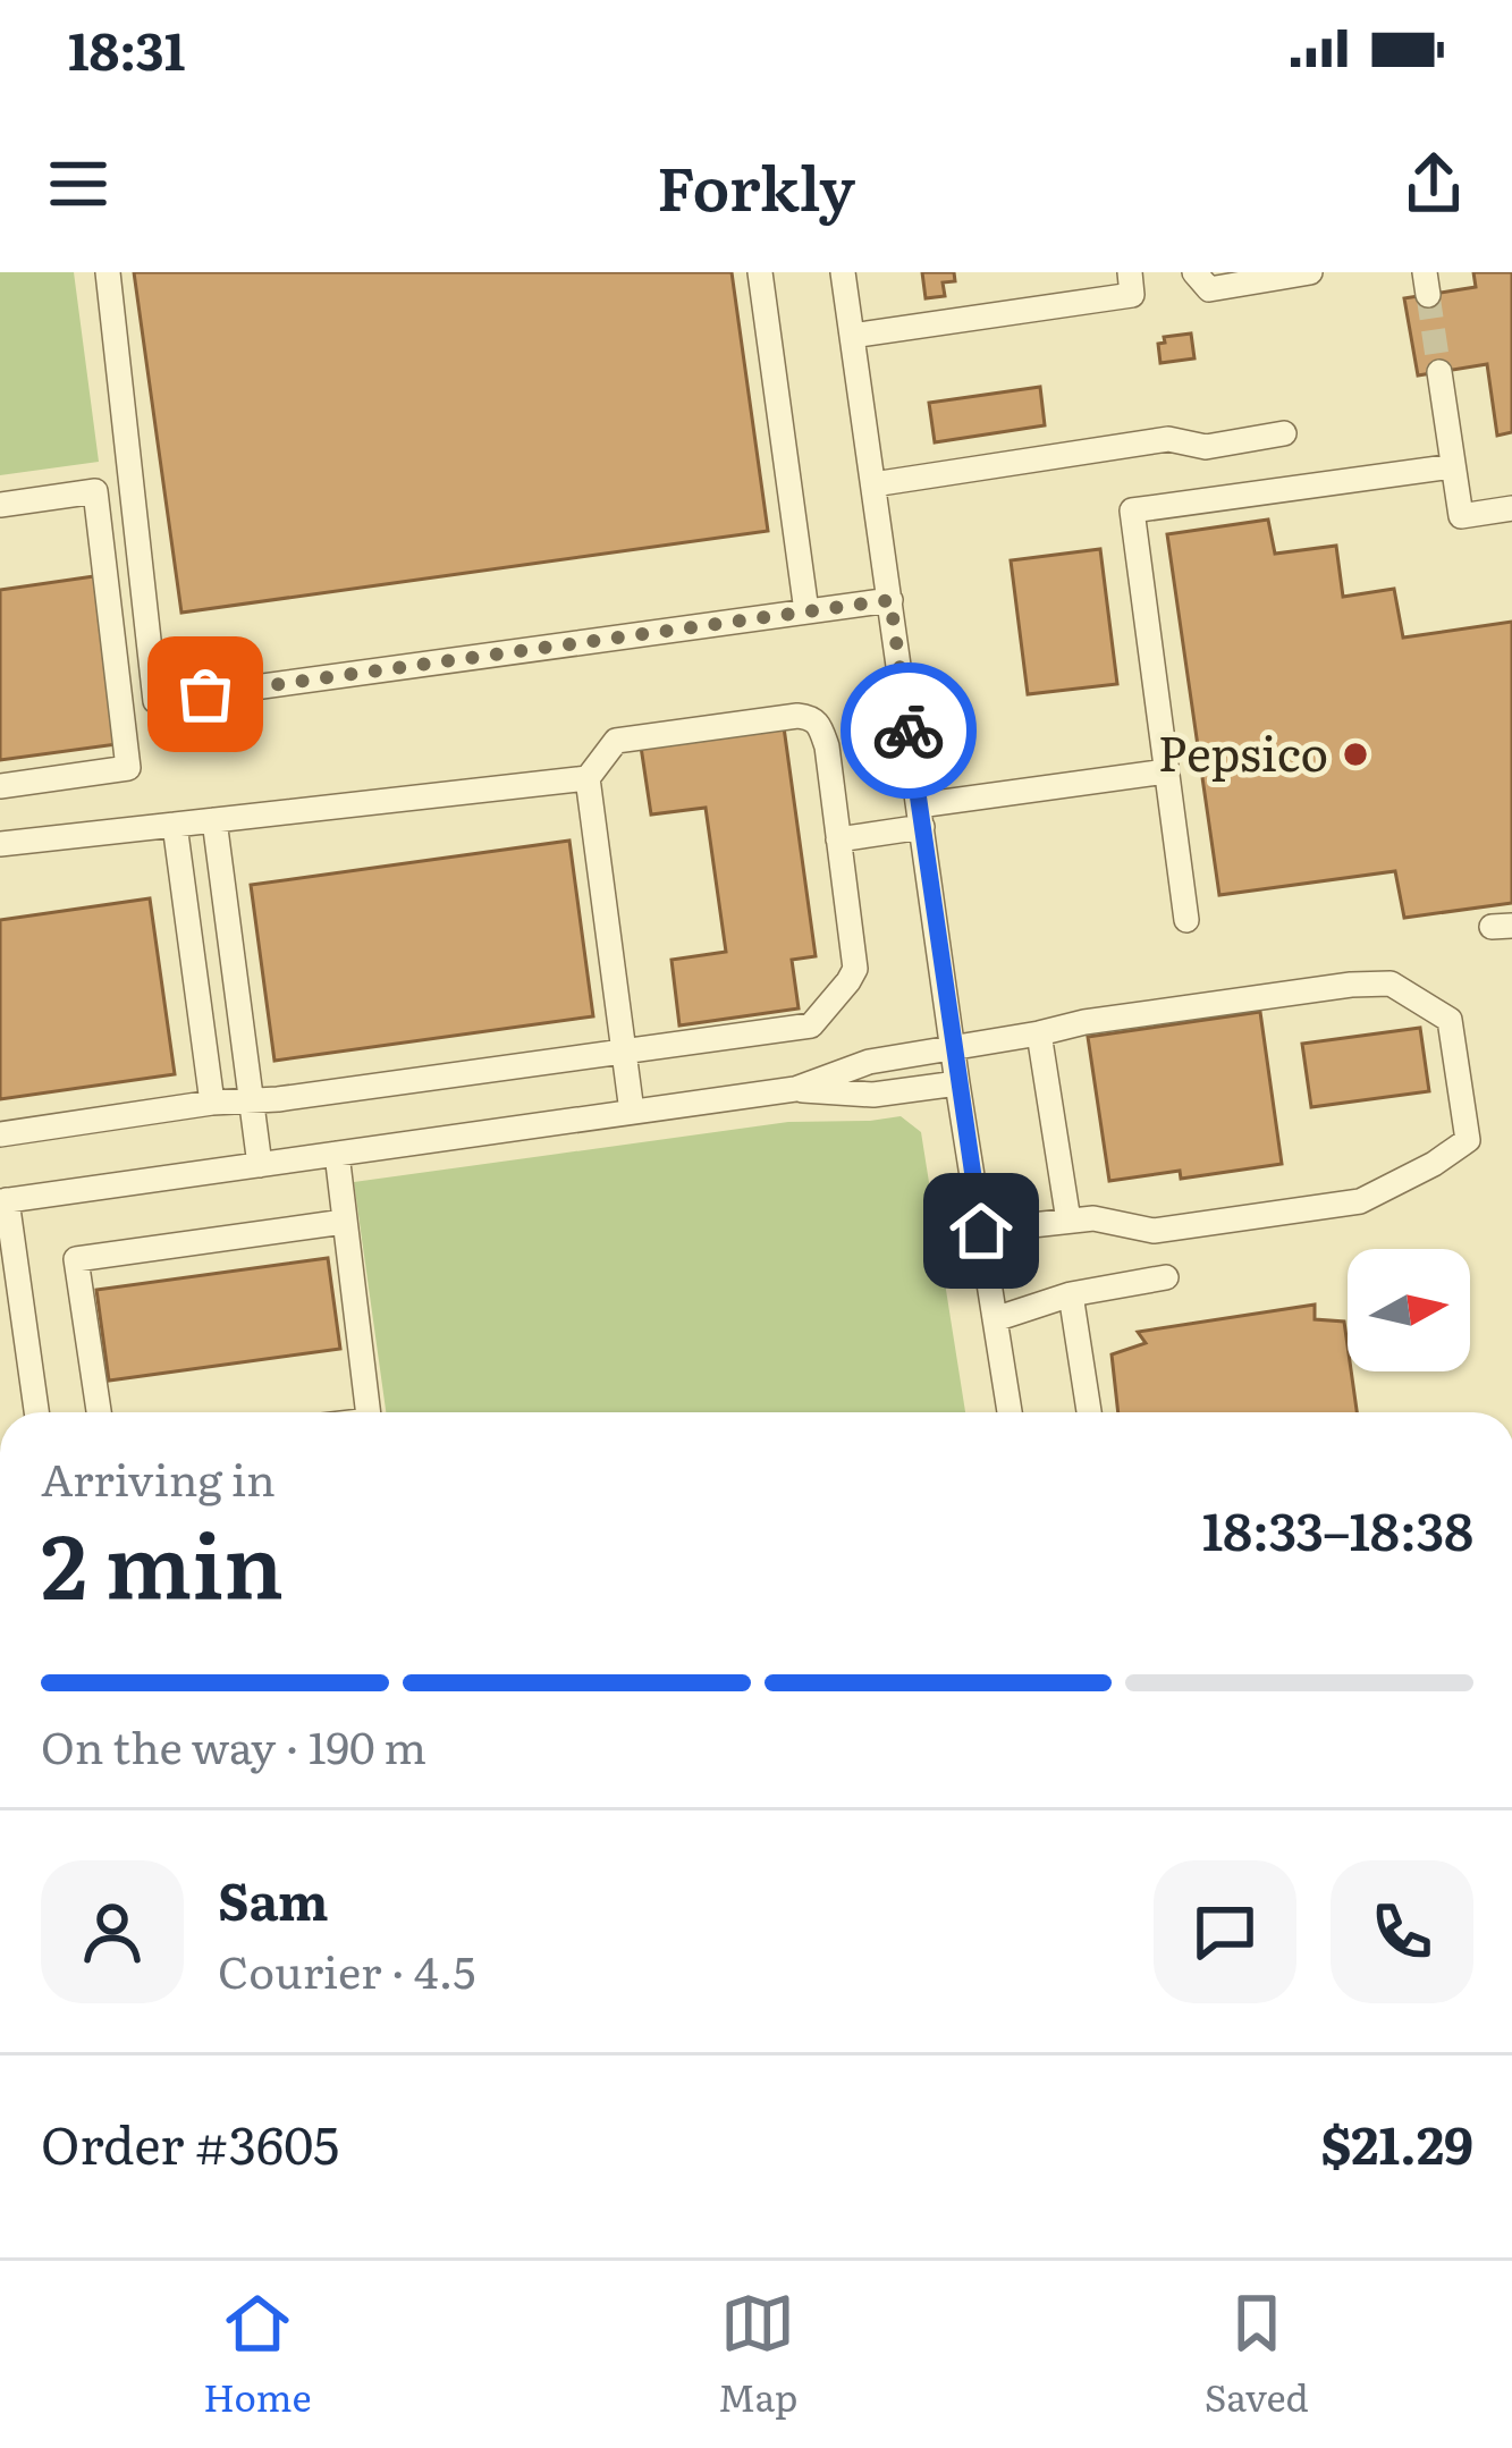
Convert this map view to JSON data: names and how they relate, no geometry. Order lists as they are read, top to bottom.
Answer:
{
  "places": ["Pepsico"],
  "north": "right",
  "page": {
    "status": "18:31",
    "header": "Forkly",
    "heading": ["2 min", "Arriving in", "18:33–18:38"],
    "panel": [
      "Sam",
      "Courier · 4.5",
      "Order #3605",
      "$21.29"
    ],
    "bar": "On the way · 190 m",
    "tabs": ["Home", "Map", "Saved"]
  }
}
